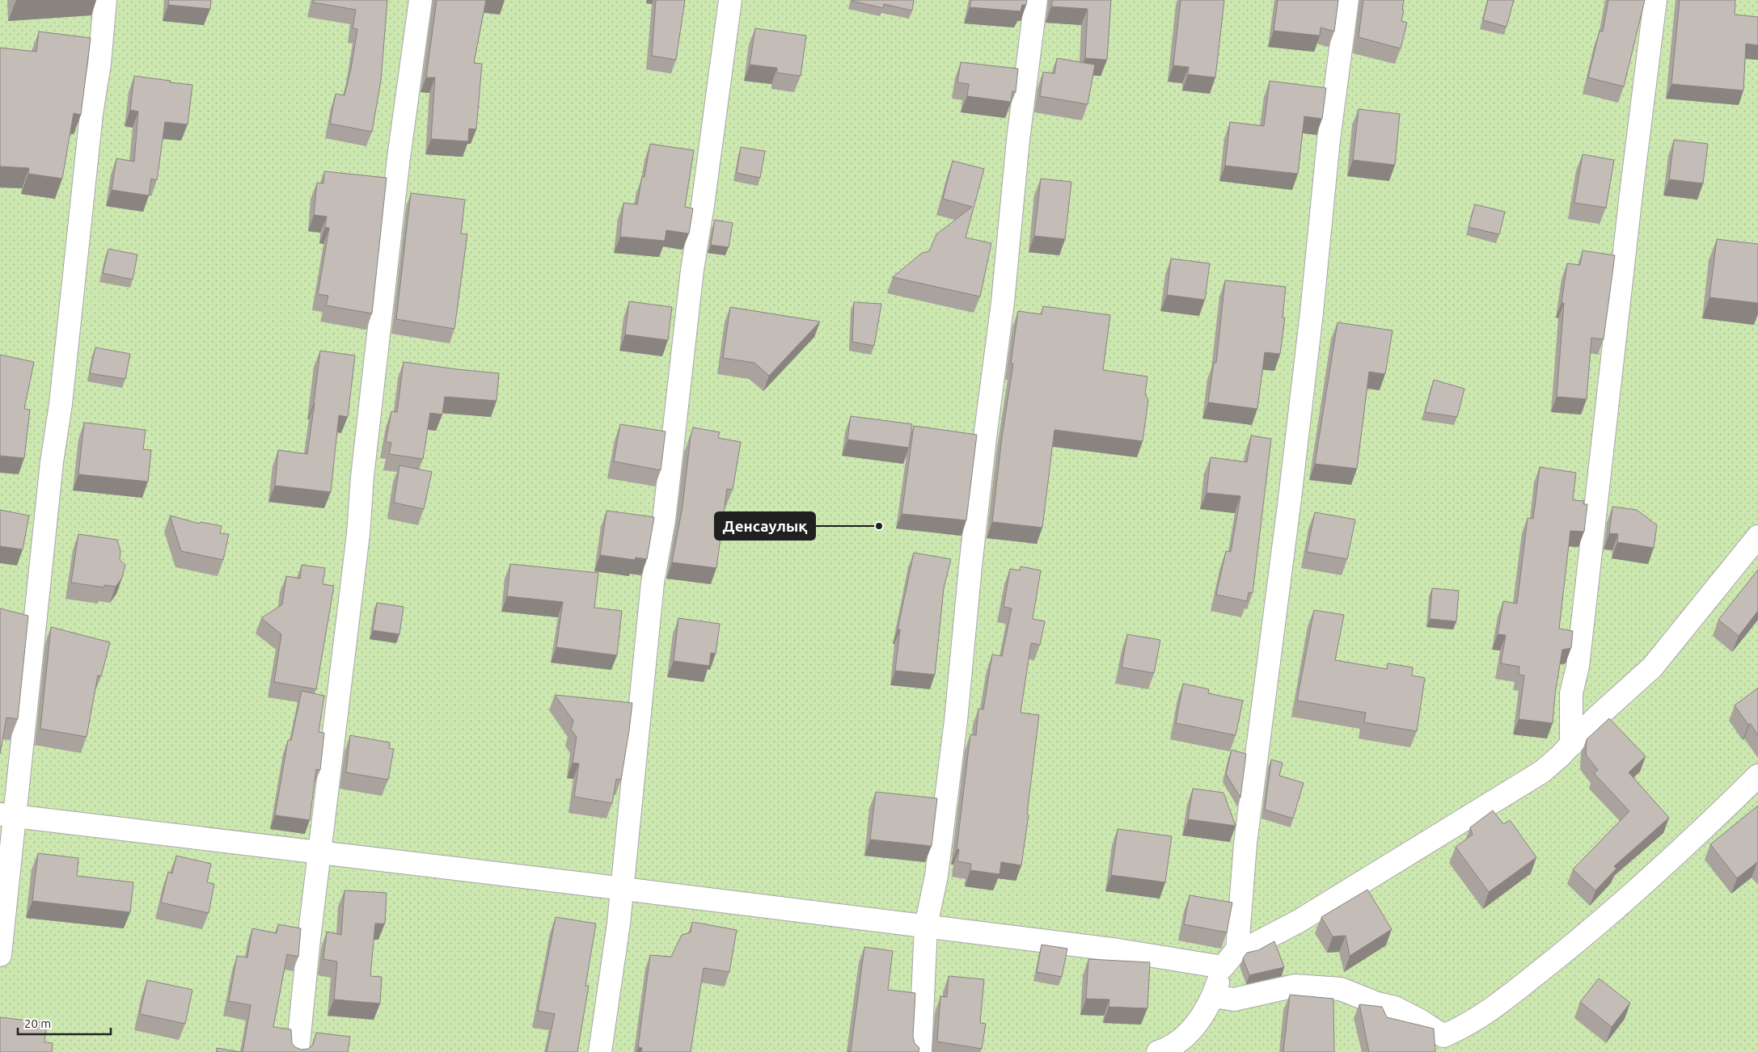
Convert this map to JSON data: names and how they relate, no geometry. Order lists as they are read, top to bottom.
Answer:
{
  "places": ["Денсаулық"],
  "scale_bar": "20 m"
}
